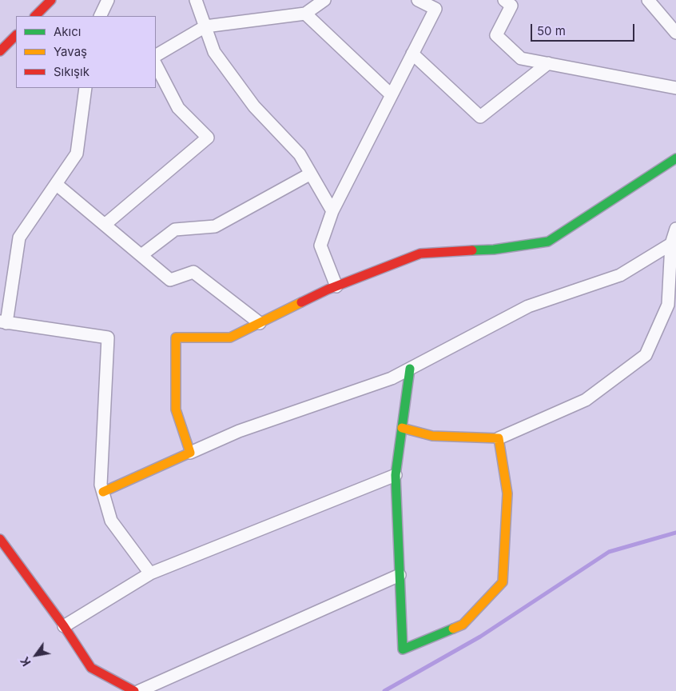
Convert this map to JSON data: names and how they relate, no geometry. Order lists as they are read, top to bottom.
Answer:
{
  "legend": ["Akıcı", "Yavaş", "Sıkışık"],
  "scale_bar": "50 m",
  "north": "bottom left"
}
